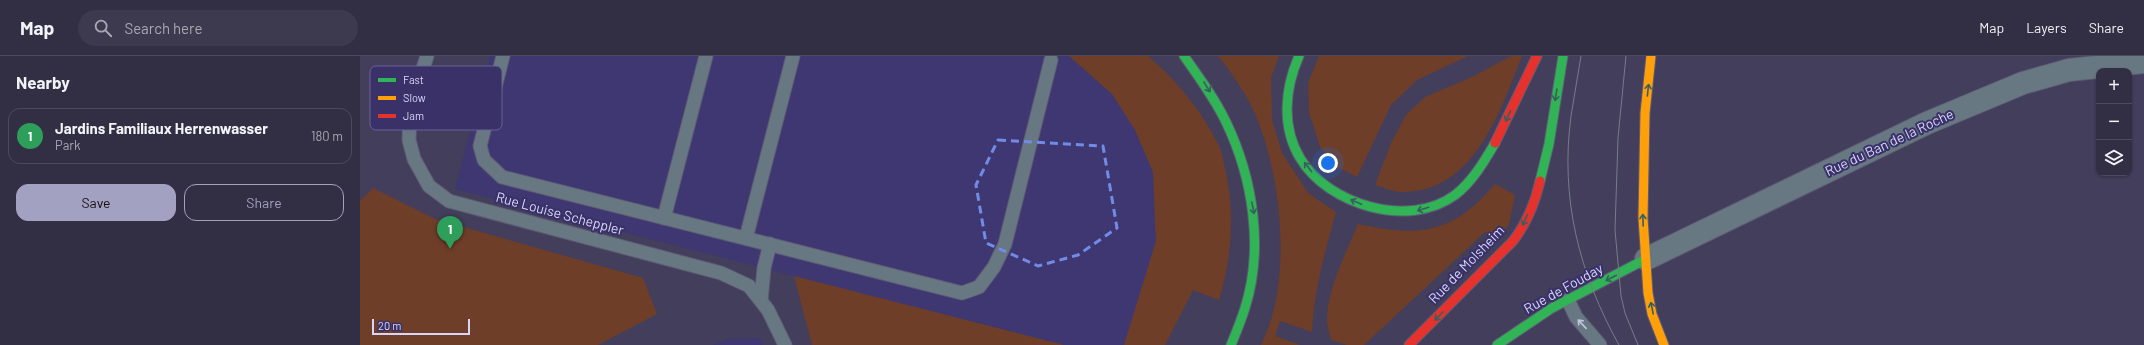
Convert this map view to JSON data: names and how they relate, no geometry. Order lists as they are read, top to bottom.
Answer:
{
  "streets": {
    "main road": ["Rue de Molsheim", "Rue de Fouday"],
    "street": ["Rue du Ban de la Roche"],
    "lane": ["Rue Louise Scheppler"]
  },
  "crossings": [
    ["Rue du Ban de la Roche", "Rue de Fouday"]
  ],
  "one_way": ["Rue de Molsheim", "Rue de Fouday"],
  "legend": ["Fast", "Slow", "Jam"],
  "scale_bar": "20 m",
  "page": {
    "header": "Map",
    "search": "Search here",
    "nav": ["Map", "Layers", "Share"],
    "heading": "Nearby",
    "map_buttons": ["+", "−"],
    "list": [
      {
        "mark": "1",
        "name": "Jardins Familiaux Herrenwasser",
        "note": "Park",
        "value": "180 m"
      }
    ],
    "buttons": ["Save", "Share"],
    "pins": "1",
    "scale": "20 m"
  }
}
